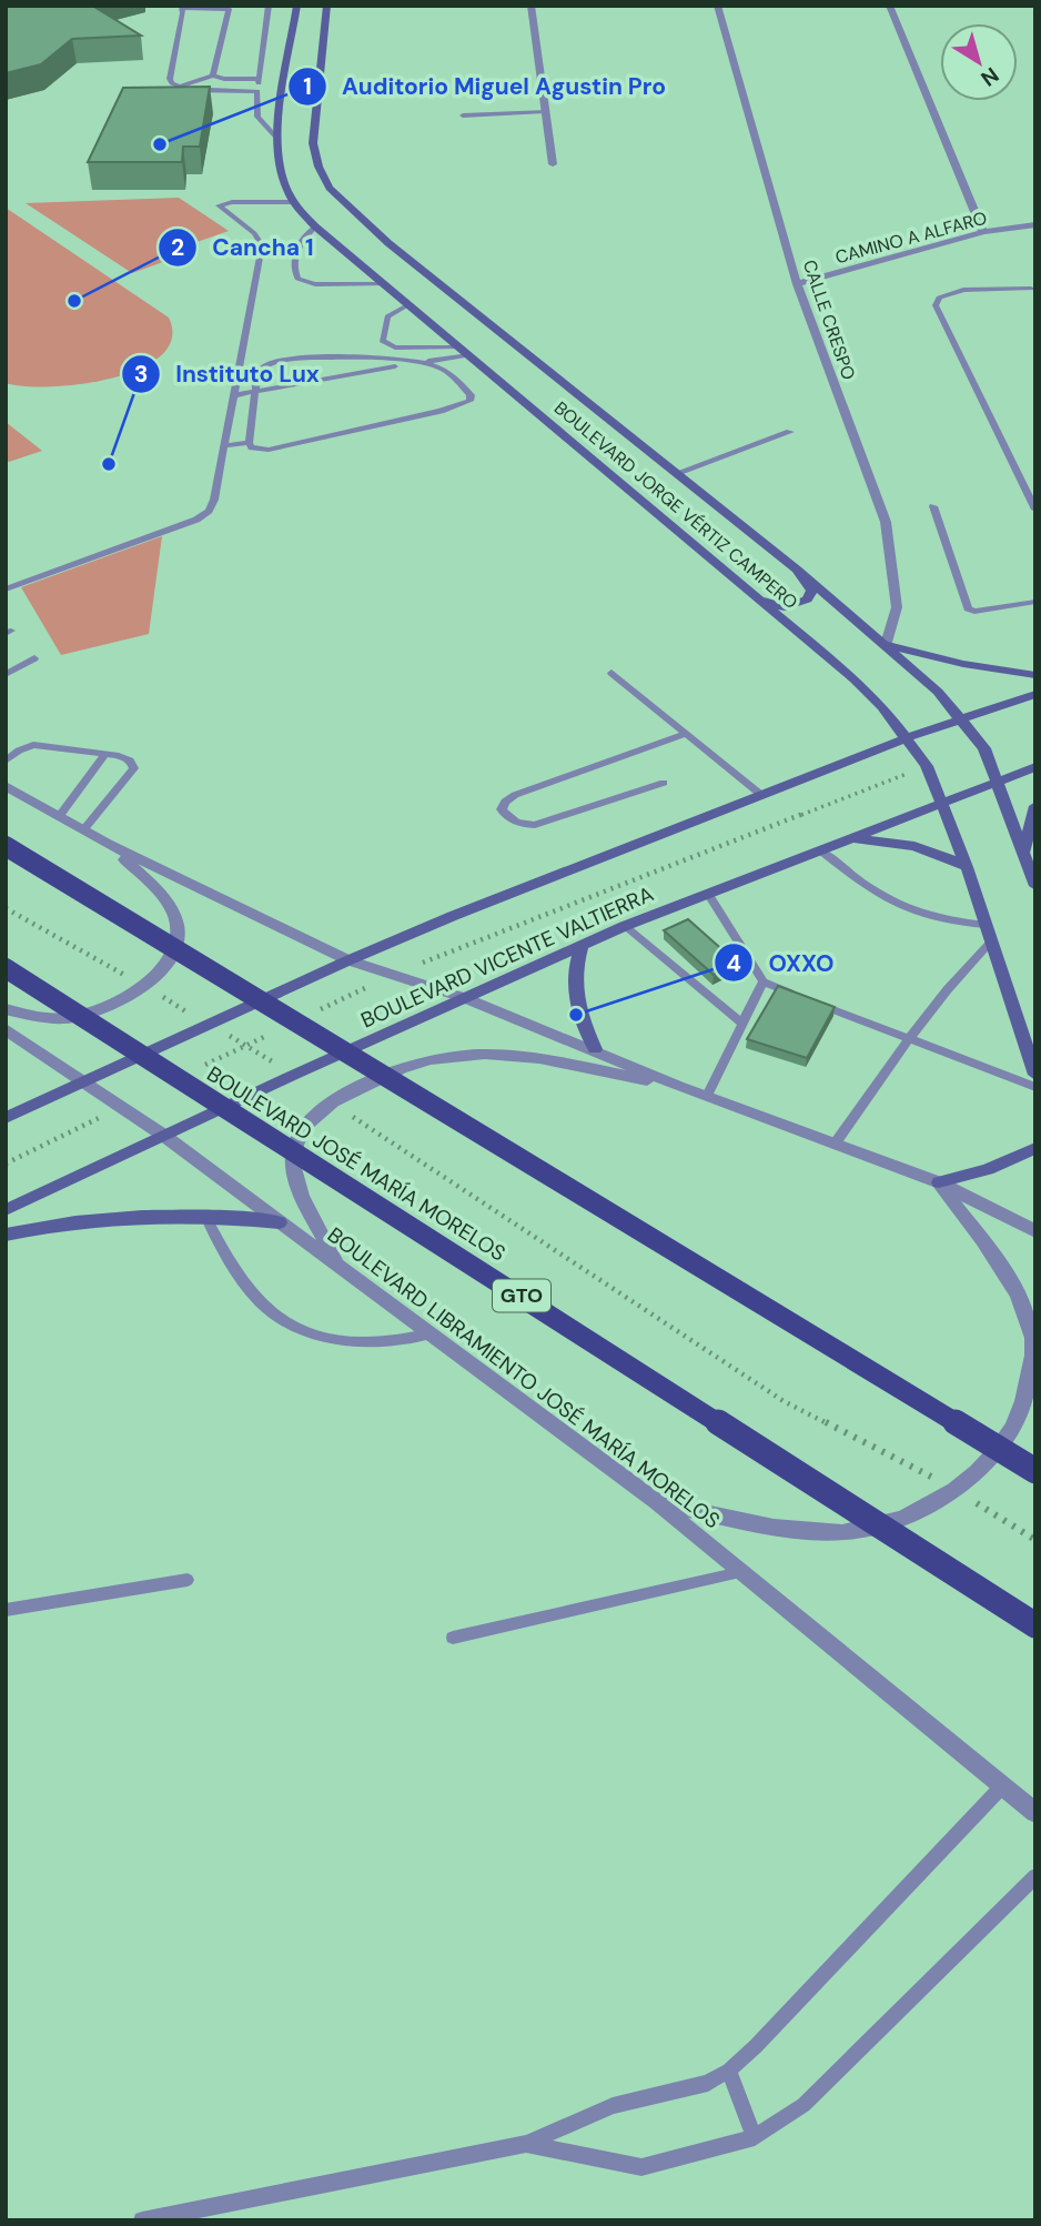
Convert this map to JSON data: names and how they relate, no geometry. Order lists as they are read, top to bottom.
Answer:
{
  "streets": {
    "main road": [
      "BOULEVARD JORGE VÉRTIZ CAMPERO",
      "BOULEVARD VICENTE VALTIERRA",
      "BOULEVARD JOSÉ MARÍA MORELOS",
      "GTO"
    ],
    "street": ["CAMINO A ALFARO", "CALLE CRESPO", "BOULEVARD LIBRAMIENTO JOSÉ MARÍA MORELOS"]
  },
  "crossings": [
    ["CAMINO A ALFARO", "CALLE CRESPO"],
    ["CALLE CRESPO", "BOULEVARD JORGE VÉRTIZ CAMPERO"],
    ["BOULEVARD JORGE VÉRTIZ CAMPERO", "BOULEVARD VICENTE VALTIERRA"],
    ["BOULEVARD VICENTE VALTIERRA", "BOULEVARD LIBRAMIENTO JOSÉ MARÍA MORELOS"]
  ],
  "places": [
    "Auditorio Miguel Agustin Pro",
    "Cancha 1",
    "Instituto Lux",
    "OXXO"
  ],
  "north": "bottom right"
}
